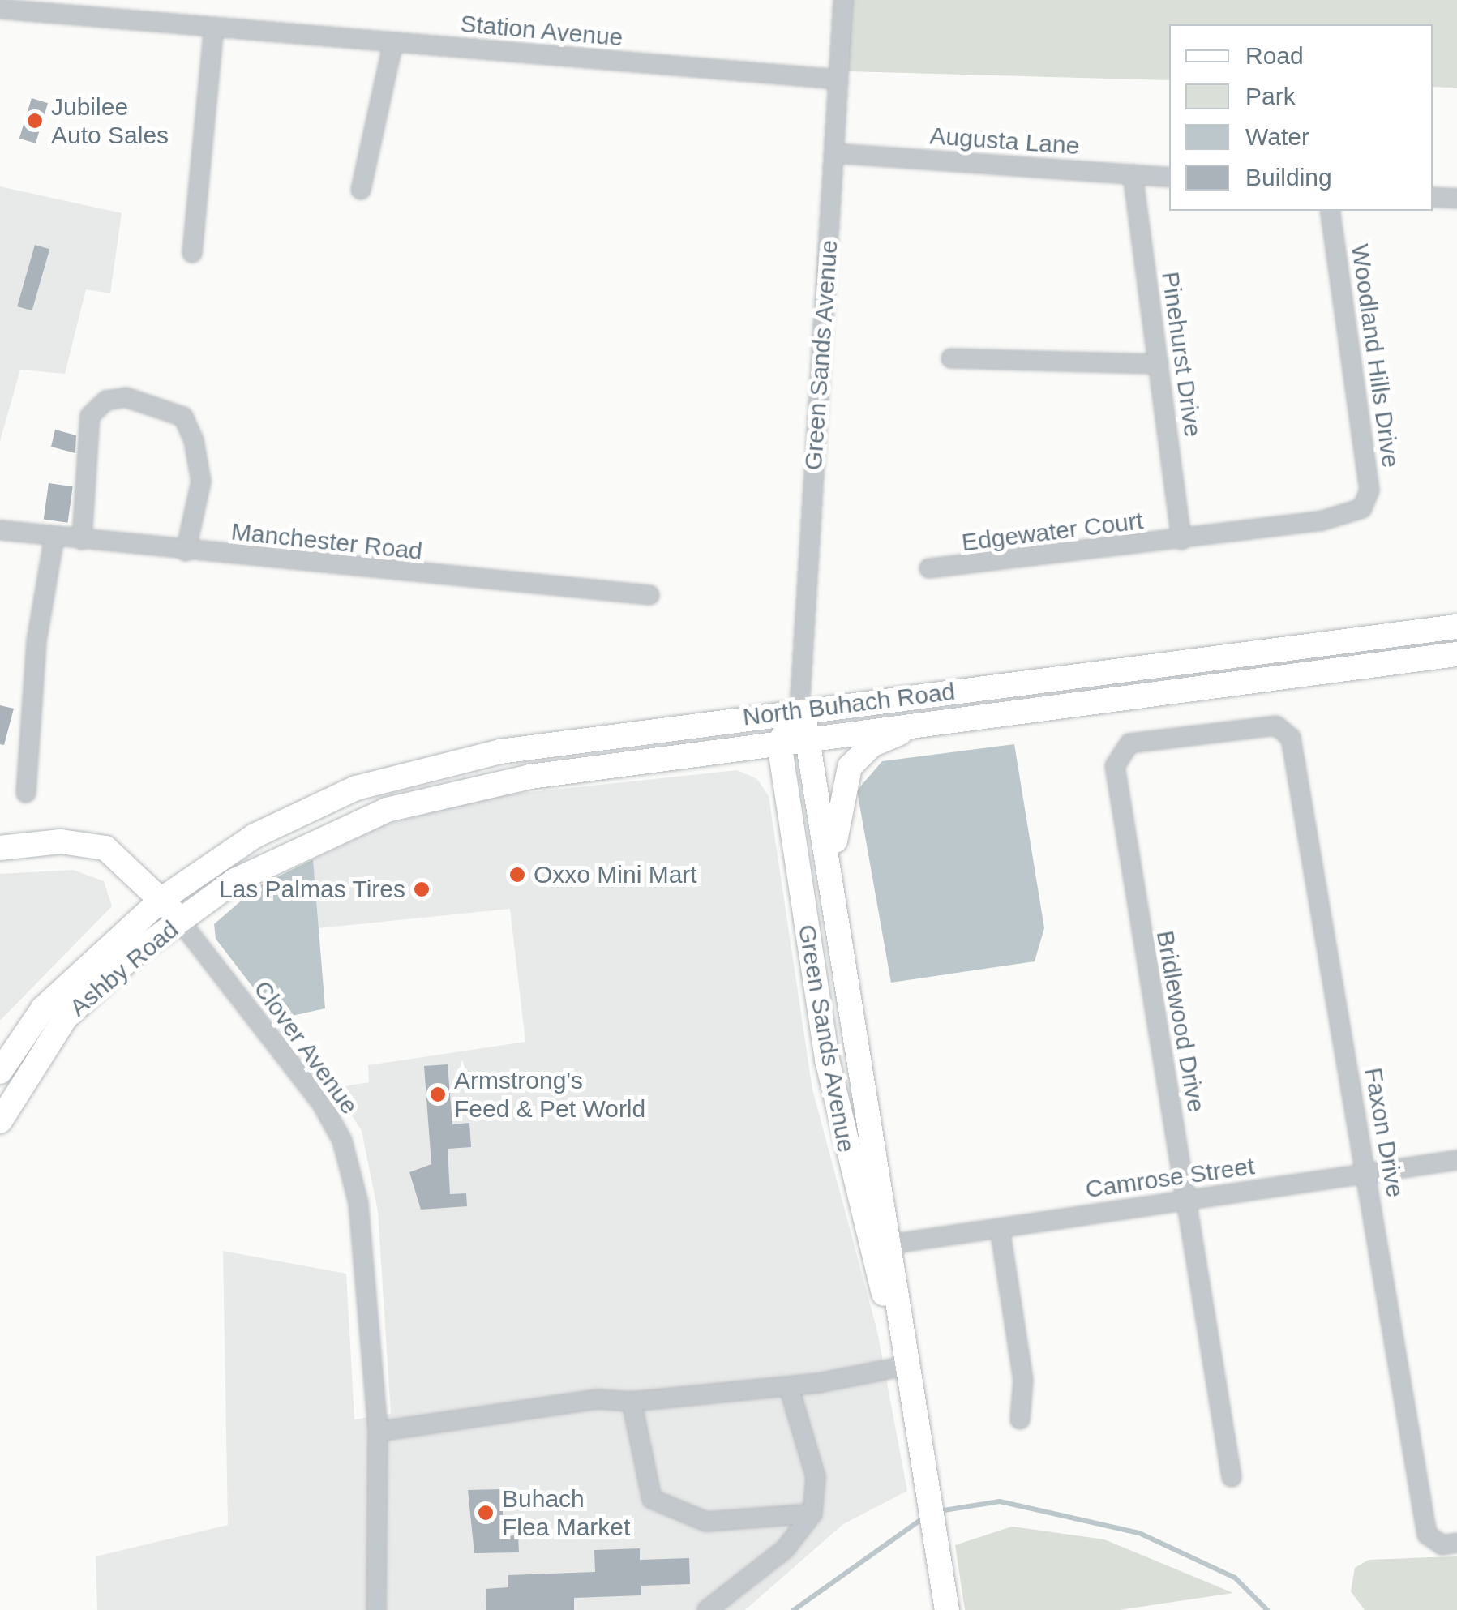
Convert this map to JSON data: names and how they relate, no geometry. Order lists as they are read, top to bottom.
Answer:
{
  "streets": {
    "main road": ["Green Sands Avenue", "North Buhach Road", "Ashby Road"],
    "street": [
      "Station Avenue",
      "Augusta Lane",
      "Pinehurst Drive",
      "Woodland Hills Drive",
      "Edgewater Court",
      "Manchester Road",
      "Bridlewood Drive",
      "Clover Avenue",
      "Faxon Drive",
      "Camrose Street"
    ]
  },
  "crossings": [
    ["Station Avenue", "Green Sands Avenue"],
    ["Augusta Lane", "Pinehurst Drive"],
    ["Augusta Lane", "Green Sands Avenue"],
    ["Pinehurst Drive", "Edgewater Court"],
    ["Green Sands Avenue", "North Buhach Road"],
    ["Green Sands Avenue", "Camrose Street"],
    ["Woodland Hills Drive", "Edgewater Court"],
    ["North Buhach Road", "Ashby Road"],
    ["Ashby Road", "Clover Avenue"],
    ["Bridlewood Drive", "Faxon Drive"],
    ["Bridlewood Drive", "Camrose Street"],
    ["Faxon Drive", "Camrose Street"]
  ],
  "places": [
    "Jubilee Auto Sales",
    "Oxxo Mini Mart",
    "Las Palmas Tires",
    "Armstrong's Feed & Pet World",
    "Buhach Flea Market"
  ],
  "legend": [
    "Road",
    "Park",
    "Water",
    "Building"
  ]
}
